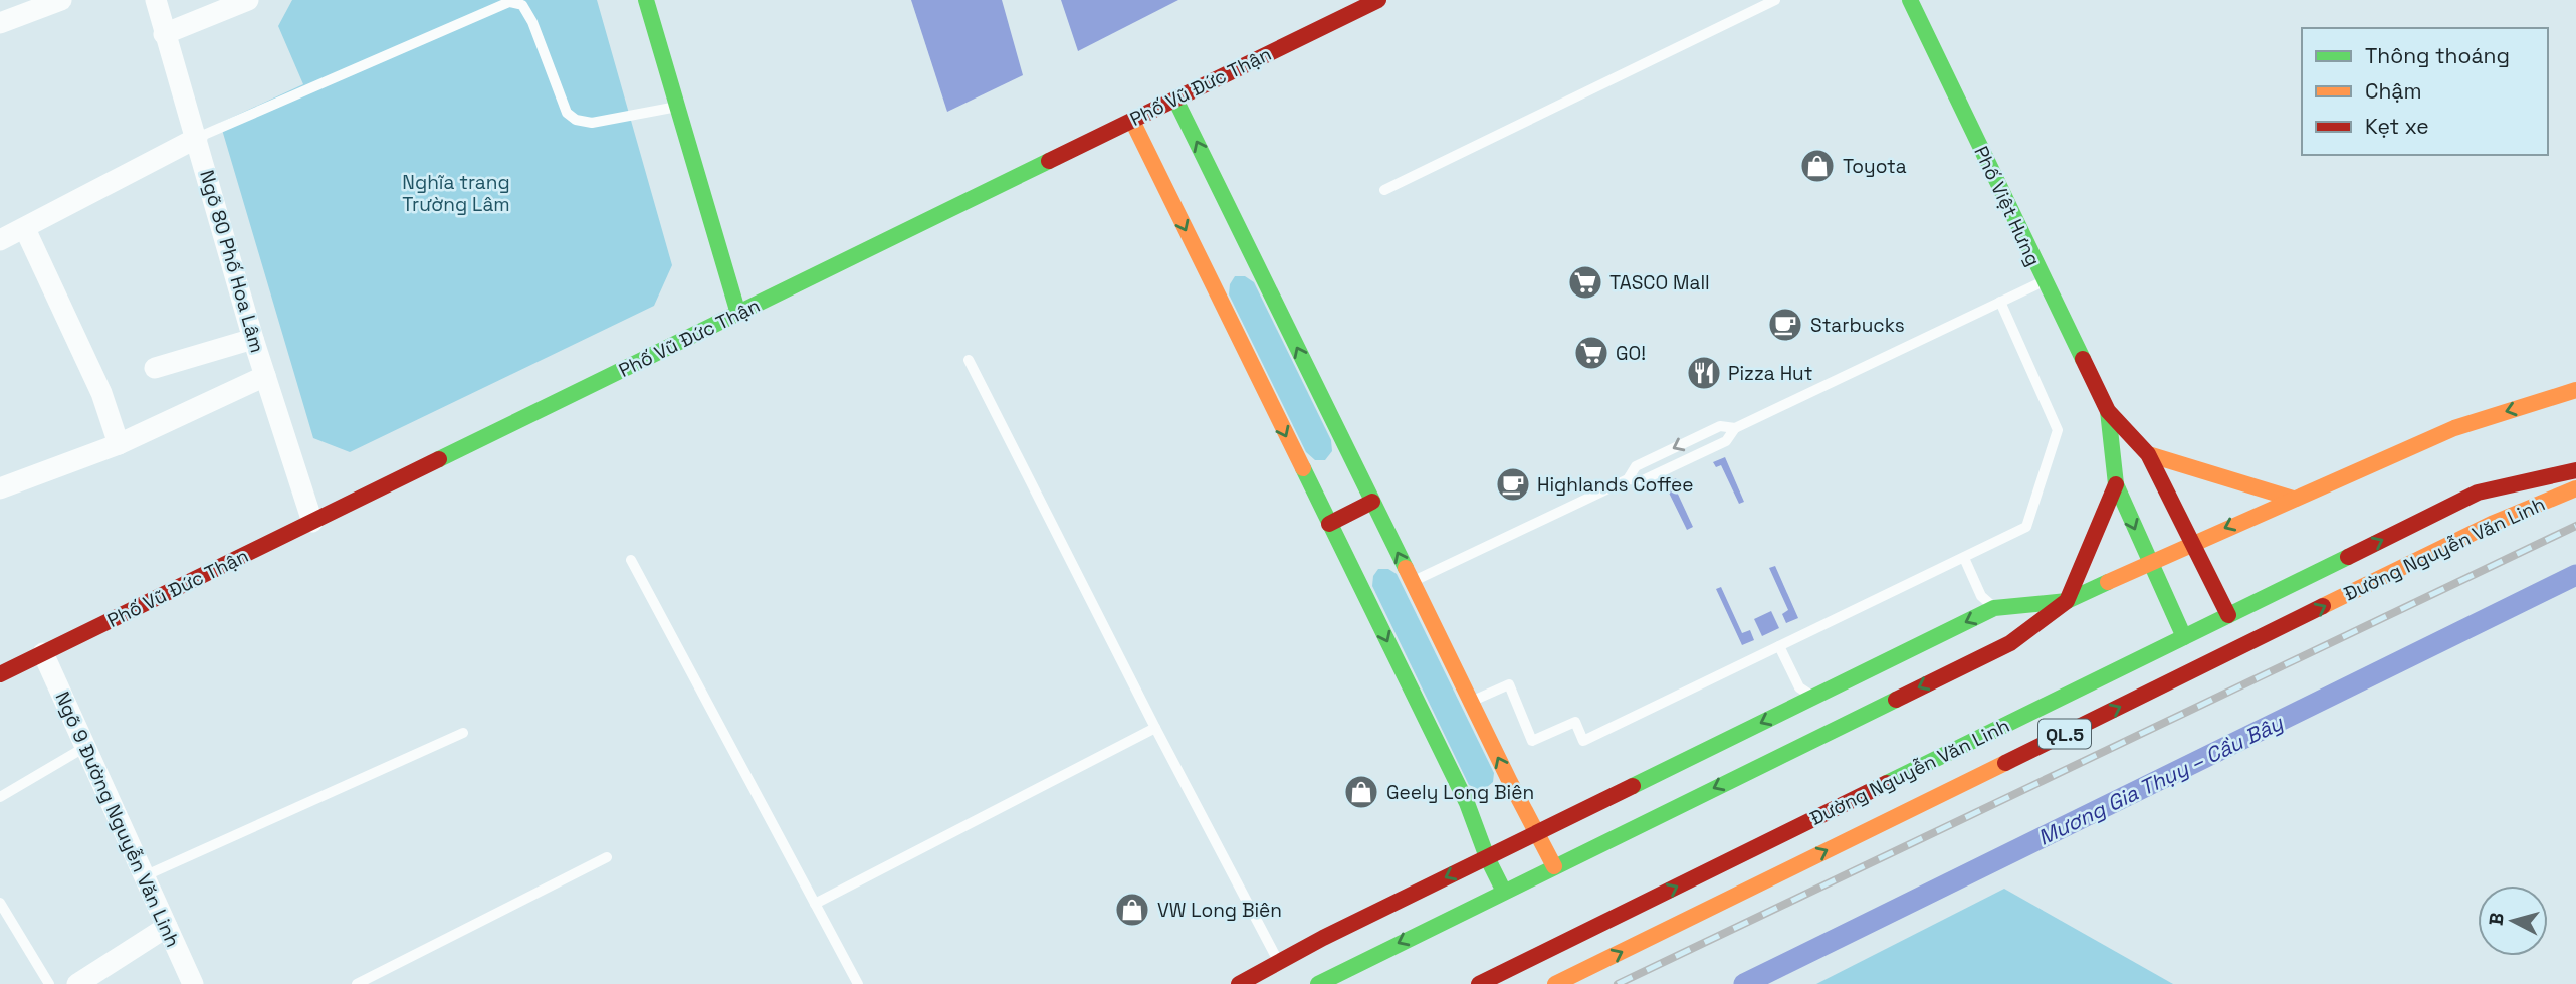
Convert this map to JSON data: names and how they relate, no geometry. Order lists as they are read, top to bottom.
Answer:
{
  "streets": {
    "main road": [
      "Phố Vũ Đức Thận",
      "Phố Việt Hưng",
      "Đường Nguyễn Văn Linh",
      "QL.5"
    ],
    "street": ["Ngõ 80 Phố Hoa Lâm", "Ngõ 9 Đường Nguyễn Văn Linh"]
  },
  "crossings": [
    ["Phố Vũ Đức Thận", "Ngõ 80 Phố Hoa Lâm"],
    ["Phố Vũ Đức Thận", "Ngõ 9 Đường Nguyễn Văn Linh"],
    ["Phố Việt Hưng", "Đường Nguyễn Văn Linh"]
  ],
  "water": ["Mương Gia Thụy – Cầu Bây"],
  "parks": ["Nghĩa trang Trường Lâm"],
  "places": {
    "shop": ["Toyota", "Geely Long Biên", "VW Long Biên"],
    "supermarket": ["TASCO Mall", "GO!"],
    "cafe": ["Starbucks", "Highlands Coffee"],
    "restaurant": ["Pizza Hut"]
  },
  "legend": ["Thông thoáng", "Chậm", "Kẹt xe"],
  "north": "left"
}
